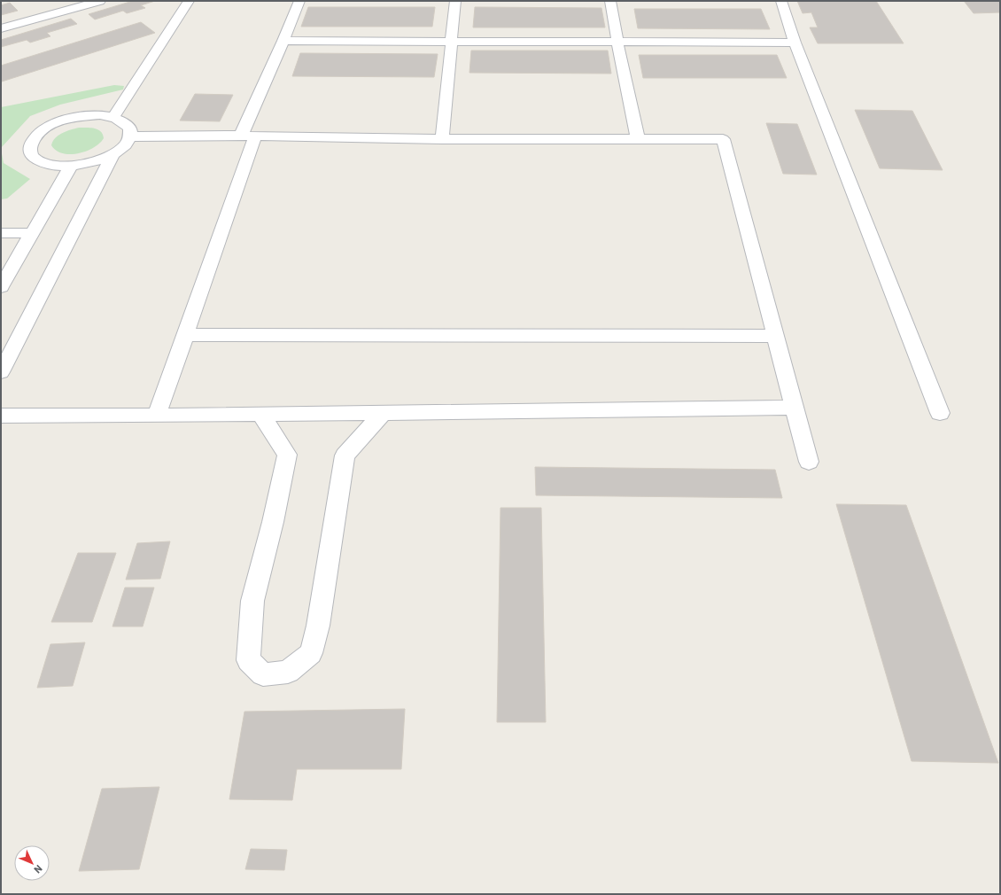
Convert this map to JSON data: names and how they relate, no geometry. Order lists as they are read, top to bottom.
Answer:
{
  "north": "bottom right"
}
